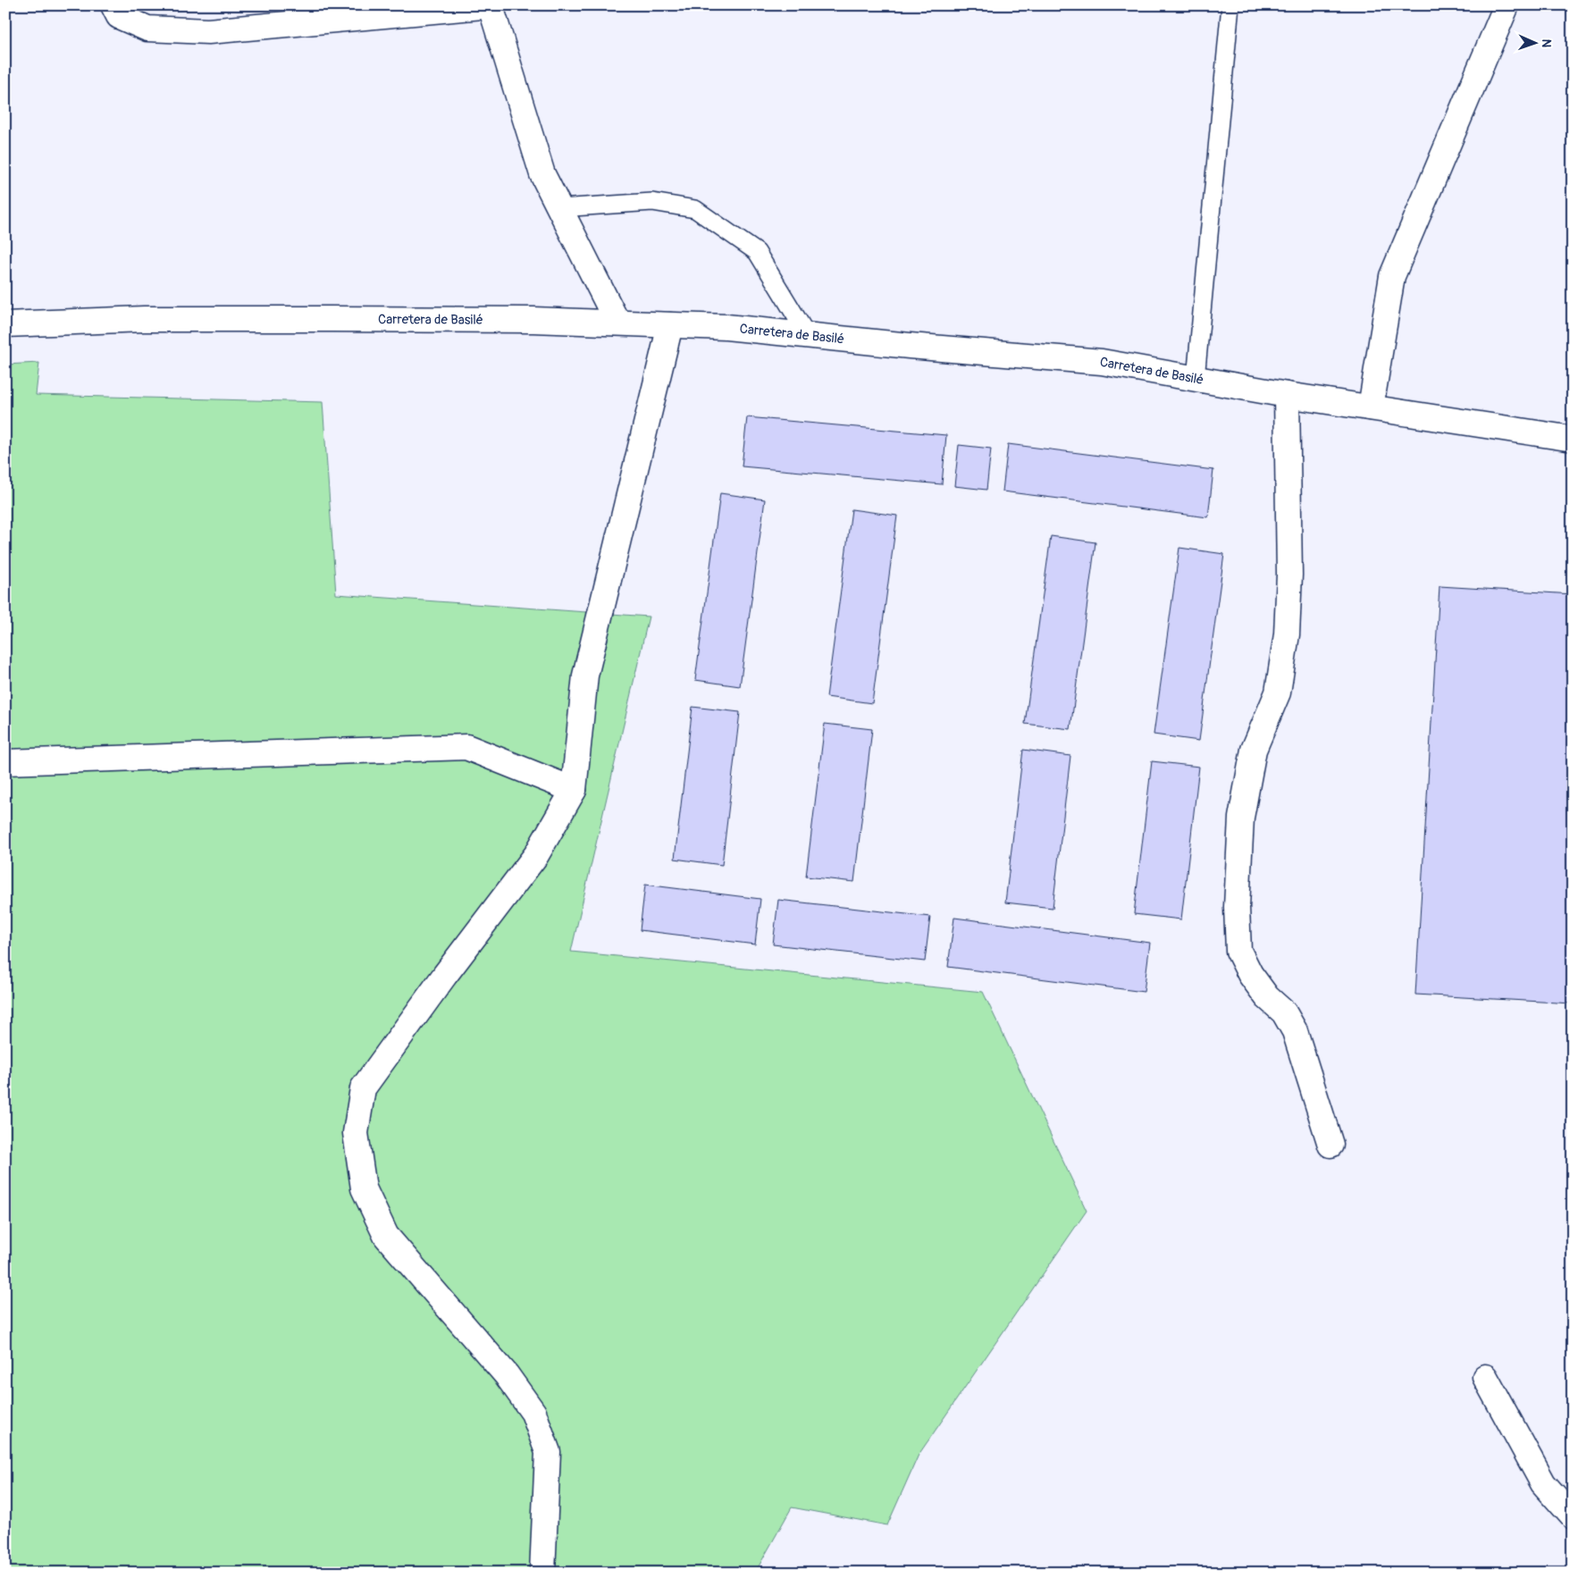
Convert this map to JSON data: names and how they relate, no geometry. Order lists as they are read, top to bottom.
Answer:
{
  "streets": {
    "street": ["Carretera de Basilé"]
  },
  "north": "right"
}
